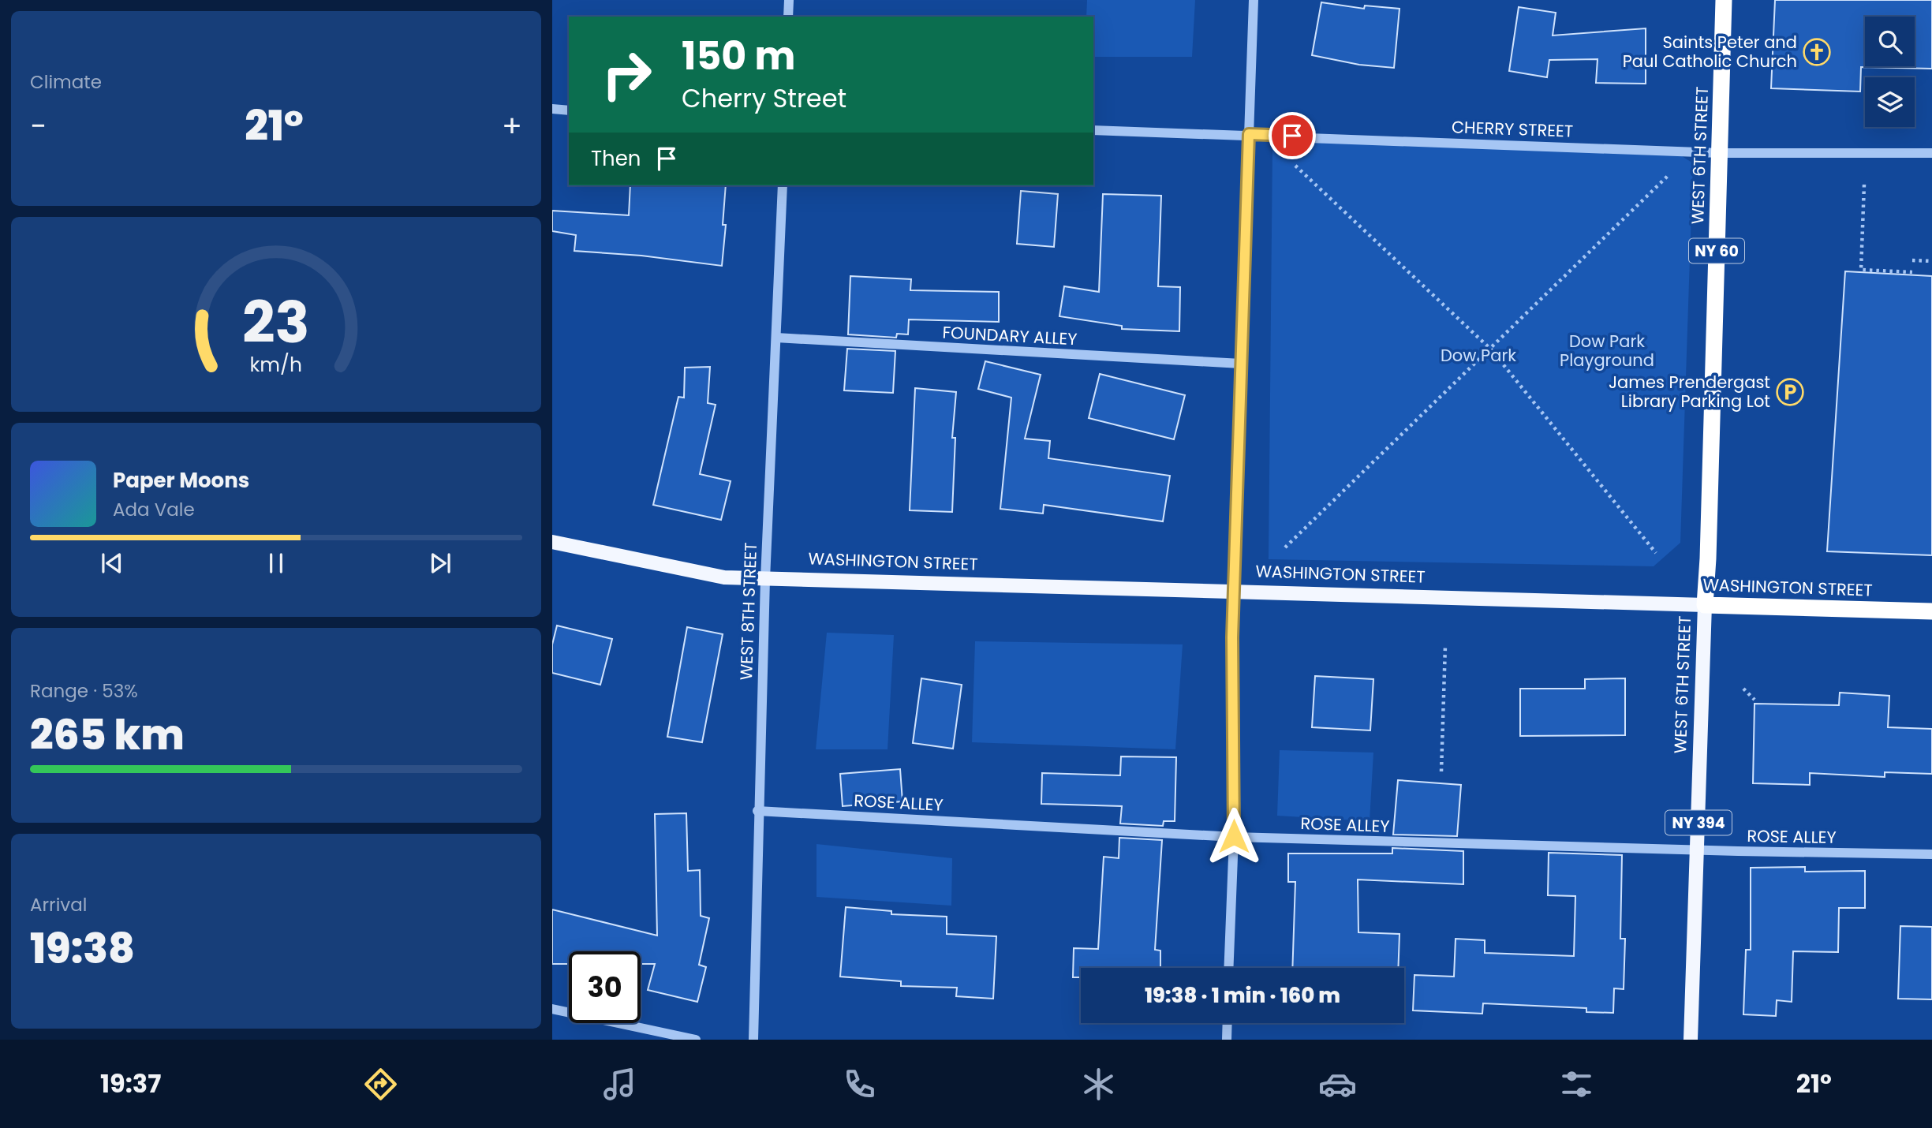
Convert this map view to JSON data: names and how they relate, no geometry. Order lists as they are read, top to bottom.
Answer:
{
  "streets": {
    "highway": ["WEST 6TH STREET", "NY 60", "WASHINGTON STREET"],
    "main road": ["NY 394"],
    "street": [
      "CHERRY STREET",
      "FOUNDARY ALLEY",
      "WEST 8TH STREET",
      "ROSE ALLEY"
    ]
  },
  "crossings": [
    ["CHERRY STREET", "WEST 6TH STREET"],
    ["WEST 6TH STREET", "WASHINGTON STREET"],
    ["WEST 6TH STREET", "ROSE ALLEY"],
    ["FOUNDARY ALLEY", "WEST 8TH STREET"],
    ["WASHINGTON STREET", "WEST 8TH STREET"],
    ["WEST 8TH STREET", "ROSE ALLEY"]
  ],
  "parks": ["Dow Park Playground", "Dow Park"],
  "places": {
    "church": ["Saints Peter and Paul Catholic Church"],
    "parking": ["James Prendergast Library Parking Lot"]
  },
  "page": {
    "tile": [
      "Climate",
      ["Range · 53%", "265 km"],
      ["Arrival", "19:38"]
    ],
    "turn": ["150 m", "Cherry Street"],
    "heat": ["−", "21°", "+"],
    "then": "Then",
    "song": ["Paper Moons", "Ada Vale"],
    "limit": "30",
    "trip": "19:38 · 1 min · 160 m",
    "tabs": ["19:37", "21°"],
    "gauge": ["23", "km/h"]
  }
}
